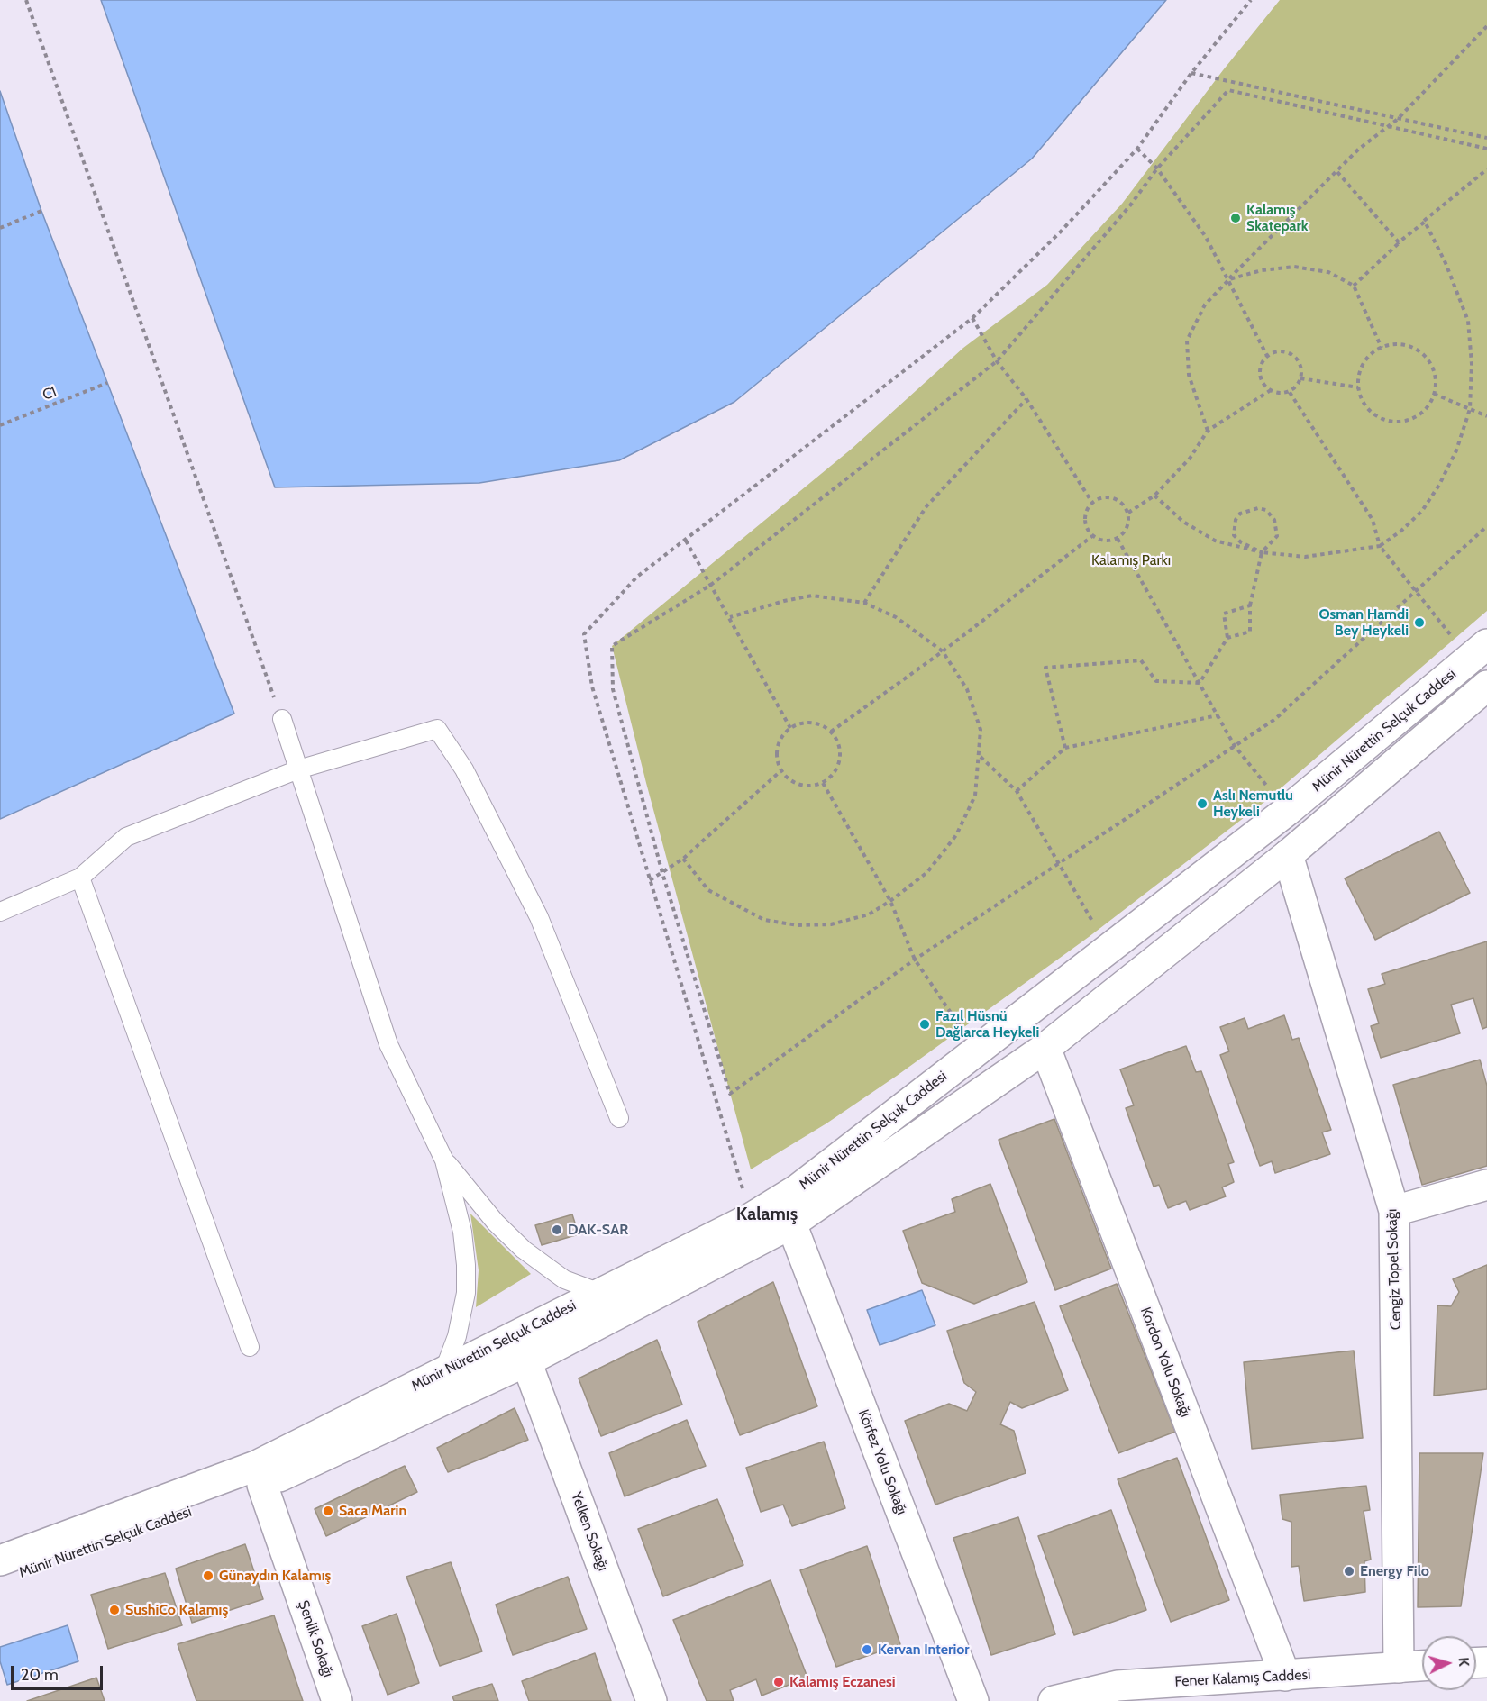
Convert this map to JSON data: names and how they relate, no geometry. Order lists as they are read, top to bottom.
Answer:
{
  "streets": {
    "street": [
      "Münir Nürettin Selçuk Caddesi",
      "Cengiz Topel Sokağı",
      "Kordon Yolu Sokağı",
      "Körfez Yolu Sokağı",
      "Yelken Sokağı",
      "Şenlik Sokağı",
      "Fener Kalamış Caddesi"
    ],
    "path": ["C1"]
  },
  "crossings": [
    ["Münir Nürettin Selçuk Caddesi", "Cengiz Topel Sokağı"],
    ["Münir Nürettin Selçuk Caddesi", "Kordon Yolu Sokağı"],
    ["Münir Nürettin Selçuk Caddesi", "Körfez Yolu Sokağı"],
    ["Münir Nürettin Selçuk Caddesi", "Yelken Sokağı"],
    ["Münir Nürettin Selçuk Caddesi", "Şenlik Sokağı"],
    ["Cengiz Topel Sokağı", "Fener Kalamış Caddesi"],
    ["Kordon Yolu Sokağı", "Fener Kalamış Caddesi"]
  ],
  "districts": ["Kalamış"],
  "parks": ["Kalamış Parkı"],
  "places": [
    "Kalamış Skatepark",
    "Osman Hamdi Bey Heykeli",
    "Aslı Nemutlu Heykeli",
    "Fazıl Hüsnü Dağlarca Heykeli",
    "DAK-SAR",
    "Saca Marin",
    "Energy Filo",
    "Günaydın Kalamış",
    "SushiCo Kalamış",
    "Kervan Interior",
    "Kalamış Eczanesi"
  ],
  "scale_bar": "20 m",
  "north": "right"
}
